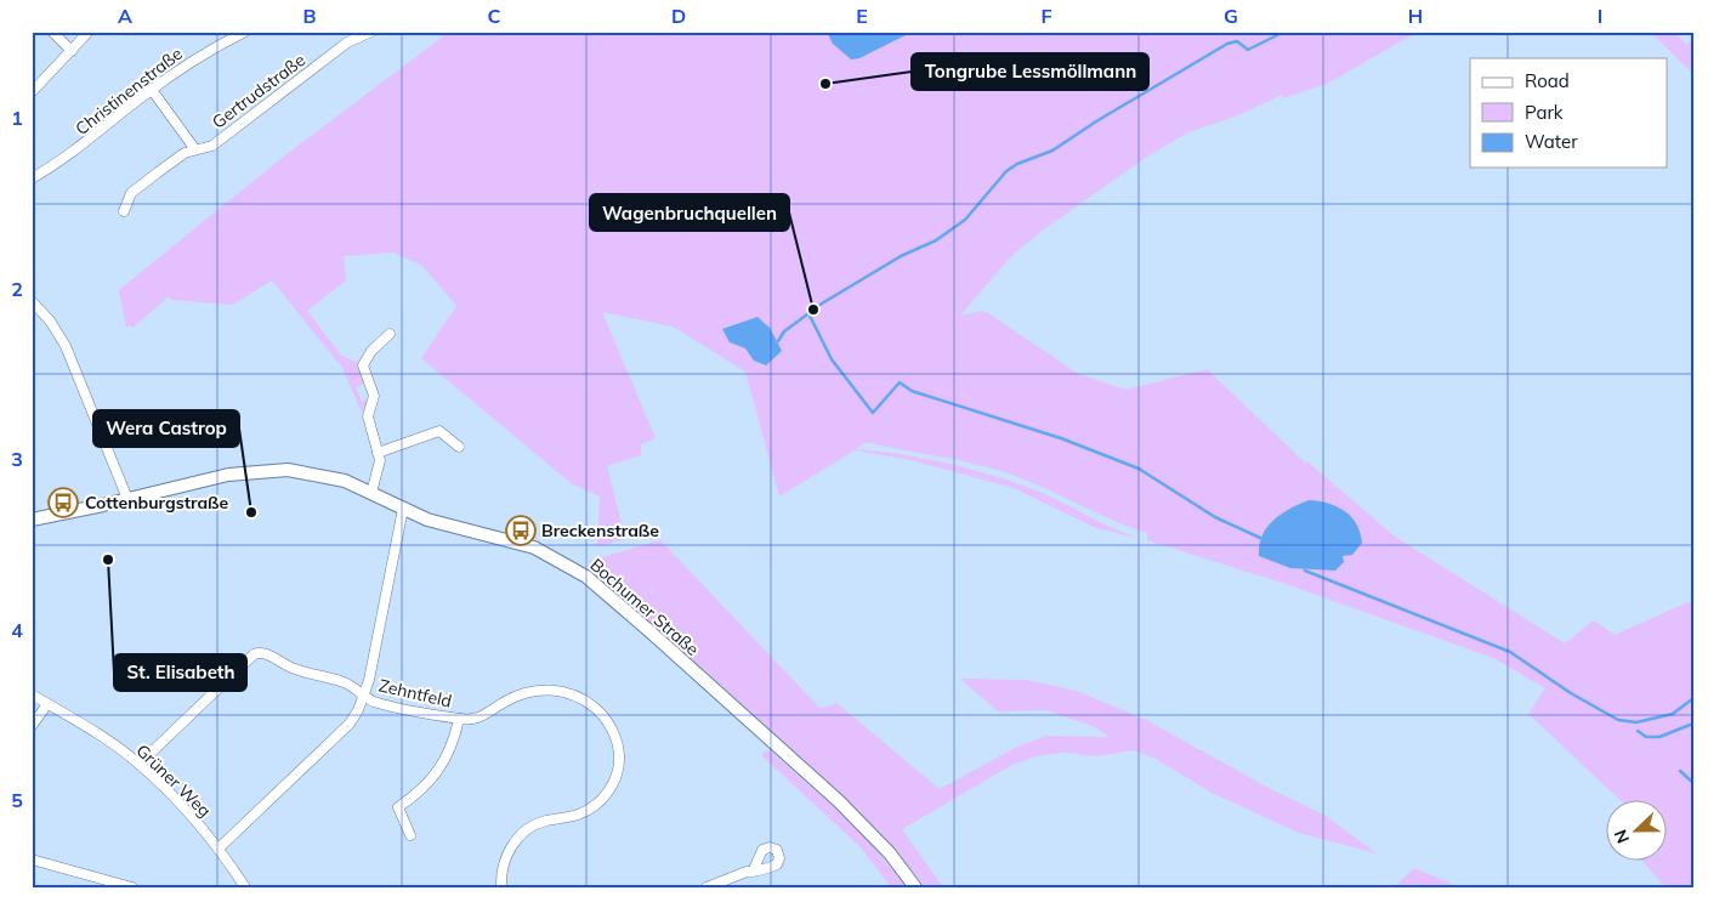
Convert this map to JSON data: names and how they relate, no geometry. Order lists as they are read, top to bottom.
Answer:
{
  "streets": {
    "main road": ["Bochumer Straße"],
    "street": [
      "Christinenstraße",
      "Gertrudstraße",
      "Zehntfeld",
      "Grüner Weg"
    ]
  },
  "crossings": [
    ["Zehntfeld", "Grüner Weg"]
  ],
  "places": {
    "other": [
      "Tongrube Lessmöllmann",
      "Wagenbruchquellen",
      "Wera Castrop",
      "St. Elisabeth"
    ],
    "bus stop": ["Cottenburgstraße", "Breckenstraße"]
  },
  "legend": ["Road", "Park", "Water"],
  "north": "left",
  "grid": {
    "columns": [
      "A",
      "B",
      "C",
      "D",
      "E",
      "F",
      "G",
      "H",
      "I"
    ],
    "rows": [
      "1",
      "2",
      "3",
      "4",
      "5"
    ]
  }
}
